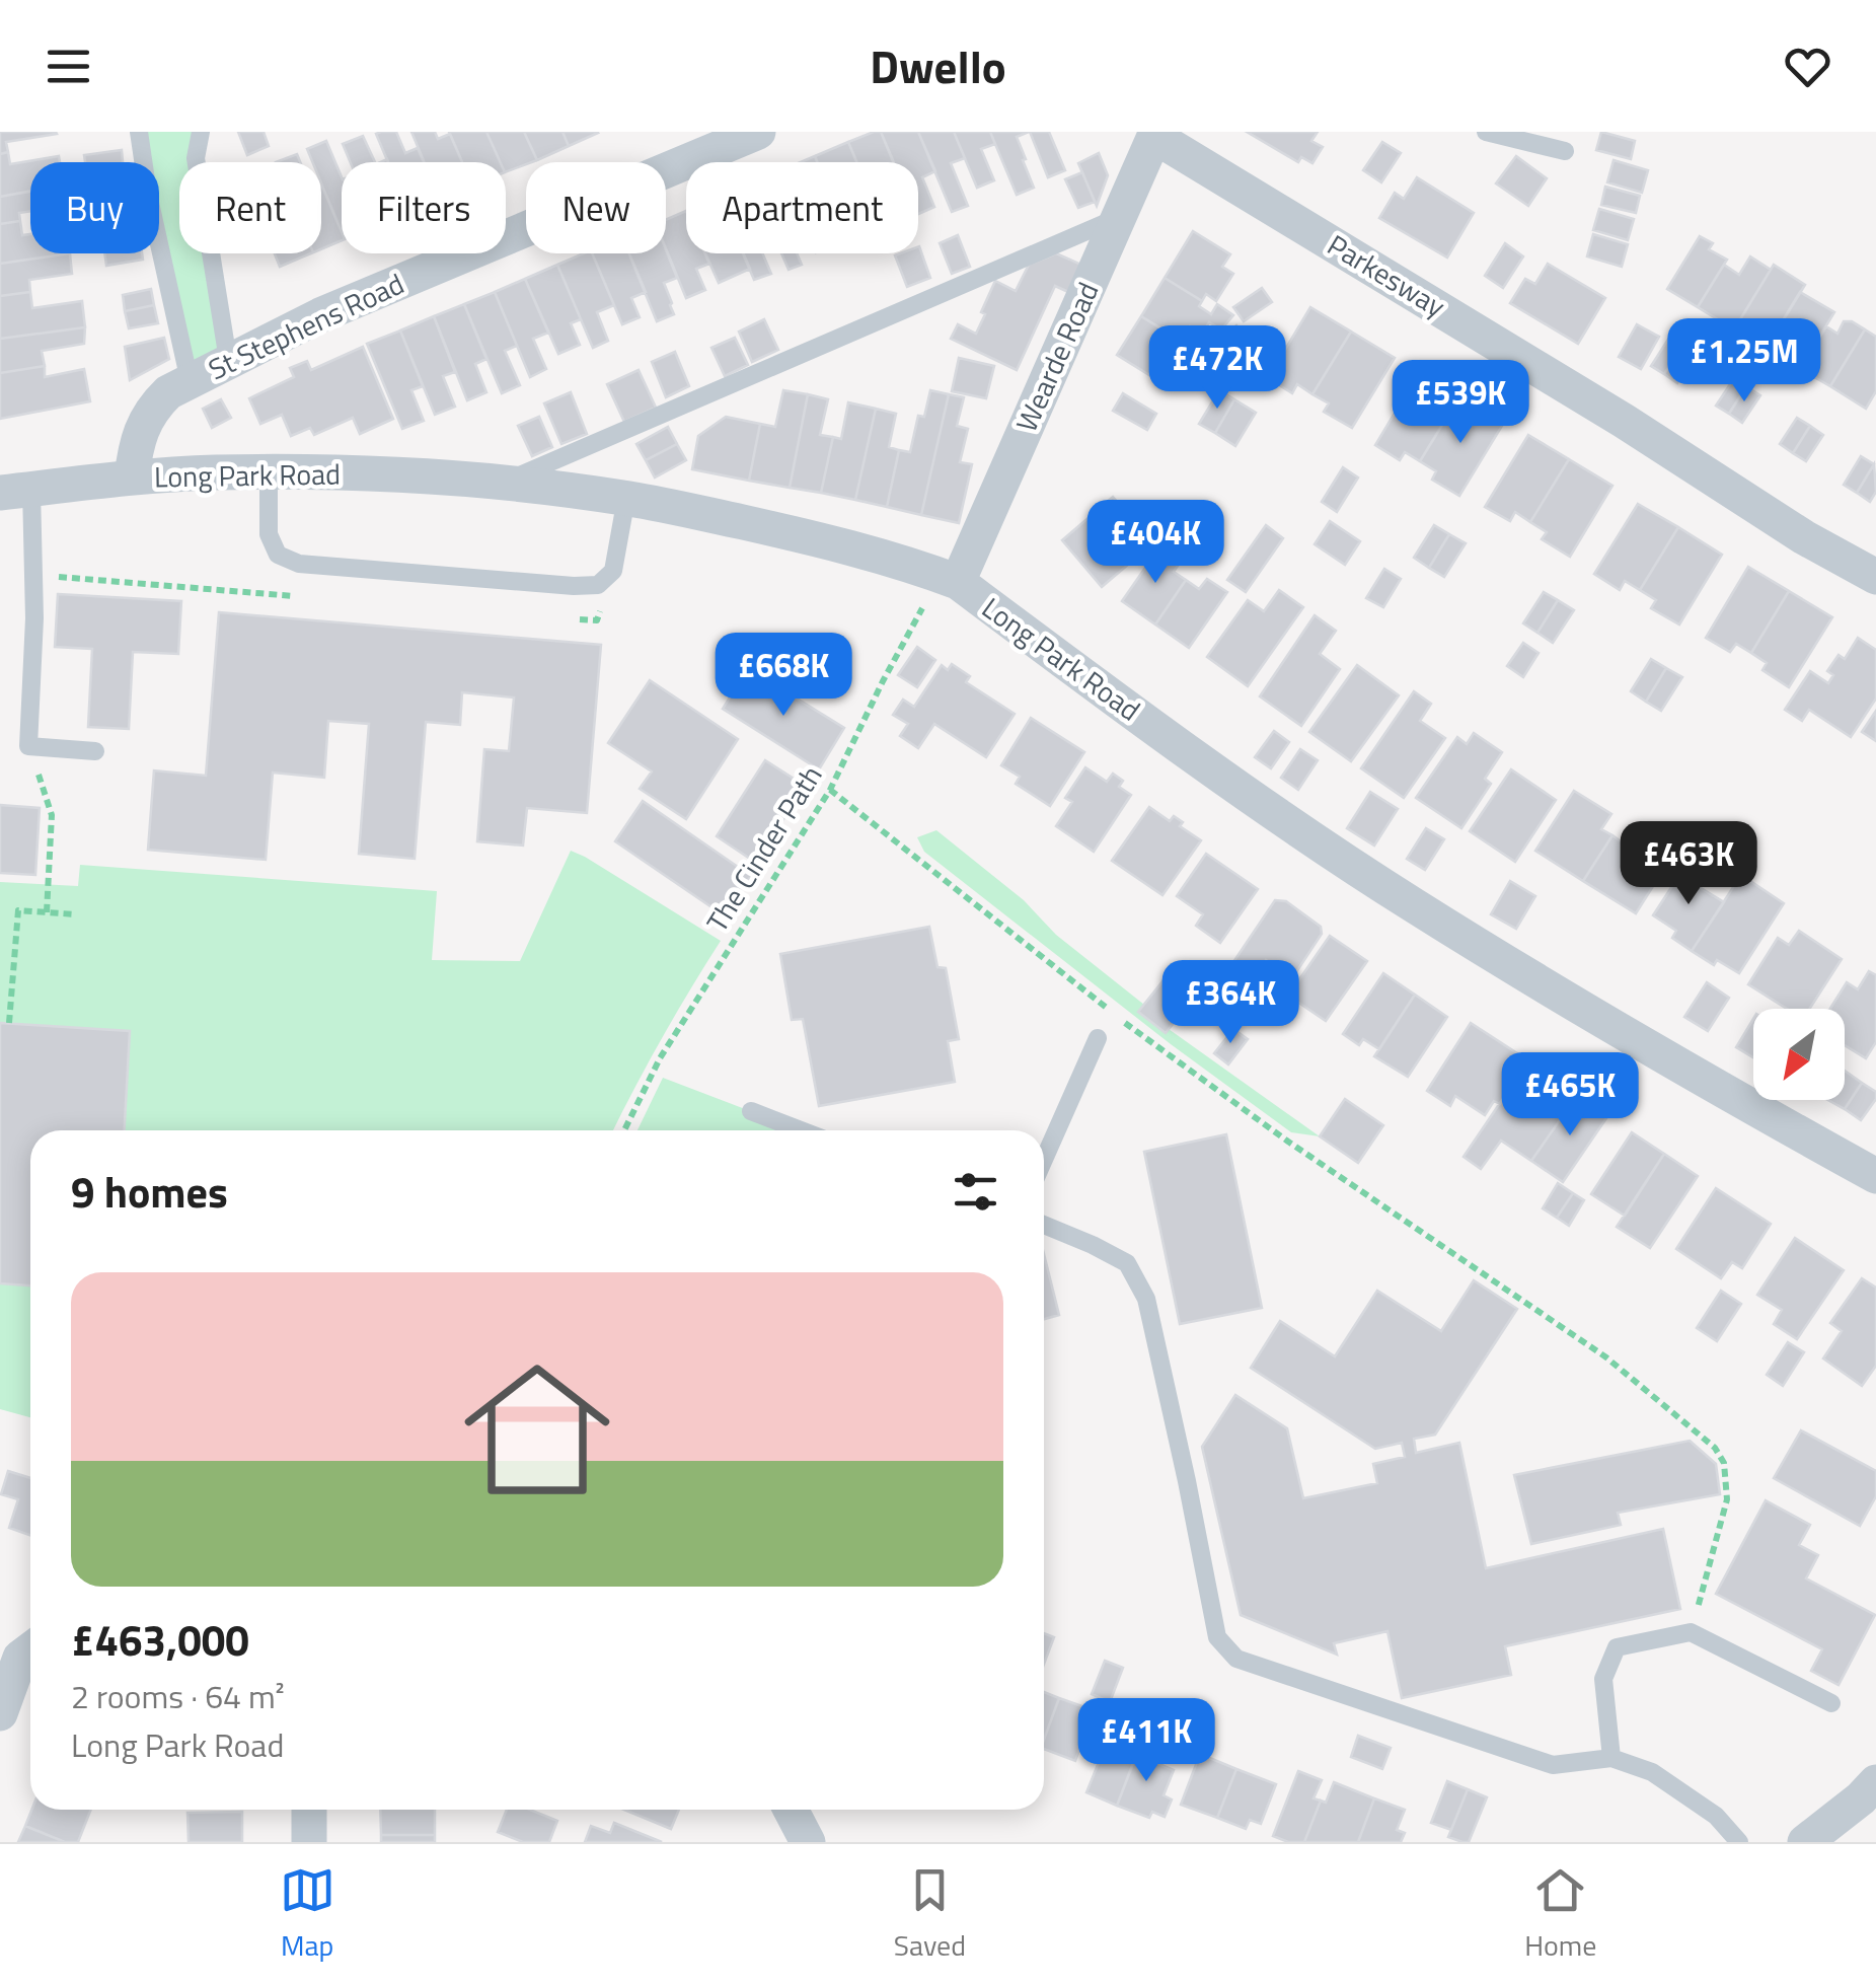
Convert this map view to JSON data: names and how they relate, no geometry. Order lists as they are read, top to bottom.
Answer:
{
  "streets": {
    "street": [
      "Parkesway",
      "St Stephens Road",
      "Wearde Road",
      "Long Park Road"
    ],
    "path": ["The Cinder Path"]
  },
  "crossings": [
    ["Parkesway", "Wearde Road"],
    ["St Stephens Road", "Long Park Road"],
    ["Wearde Road", "Long Park Road"],
    ["Wearde Road", "The Cinder Path"],
    ["Long Park Road", "The Cinder Path"]
  ],
  "north": "bottom left",
  "page": {
    "header": "Dwello",
    "chip": [
      "Buy",
      "Rent",
      "Filters",
      "New",
      "Apartment"
    ],
    "price": [
      "£1.25M",
      "£472K",
      "£539K",
      "£404K",
      "£668K",
      "£463K",
      "£364K",
      "£465K",
      "£411K"
    ],
    "heading": "9 homes",
    "list": [
      {
        "name": "£463,000",
        "note": "2 rooms · 64 m² · Long Park Road"
      }
    ],
    "tabs": ["Map", "Saved", "Home"]
  }
}
